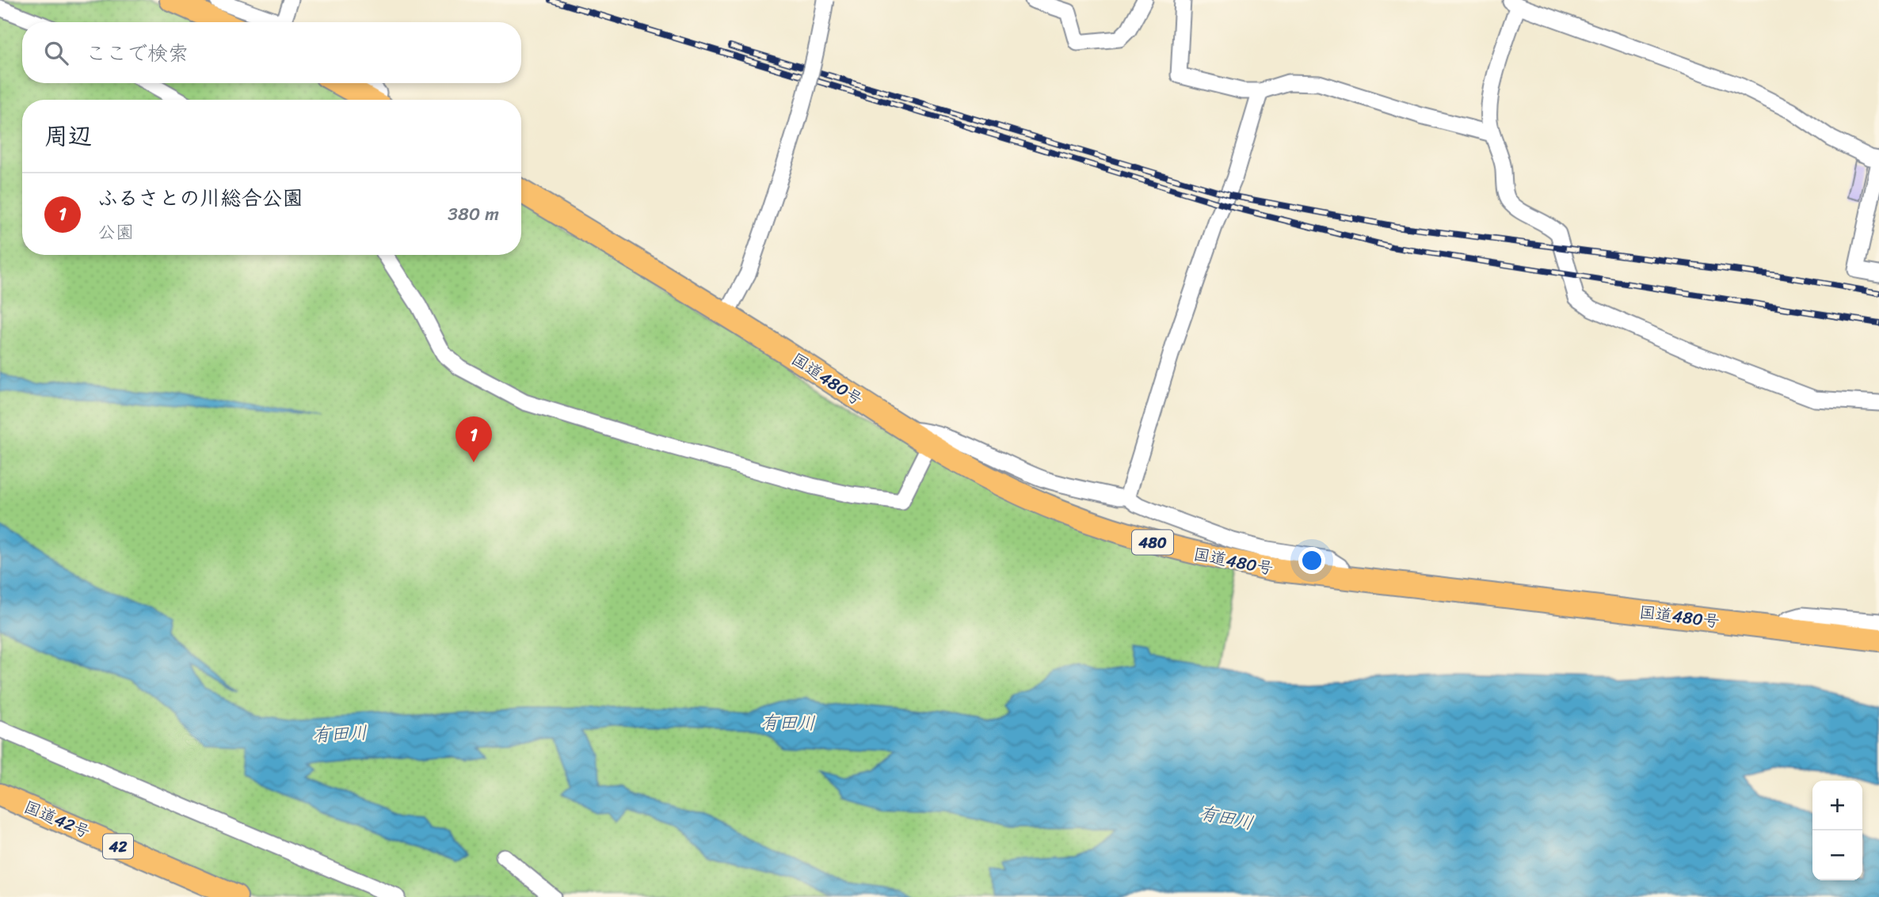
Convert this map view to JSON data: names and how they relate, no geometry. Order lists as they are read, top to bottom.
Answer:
{
  "streets": {
    "highway": [
      "国道480号",
      "480",
      "国道42号",
      "42"
    ]
  },
  "water": ["有田川"],
  "page": {
    "search": "ここで検索",
    "heading": "周辺",
    "list": [
      {
        "mark": "1",
        "name": "ふるさとの川総合公園",
        "note": "公園",
        "value": "380 m"
      }
    ],
    "pins": "1",
    "map_buttons": ["+", "−"]
  }
}
